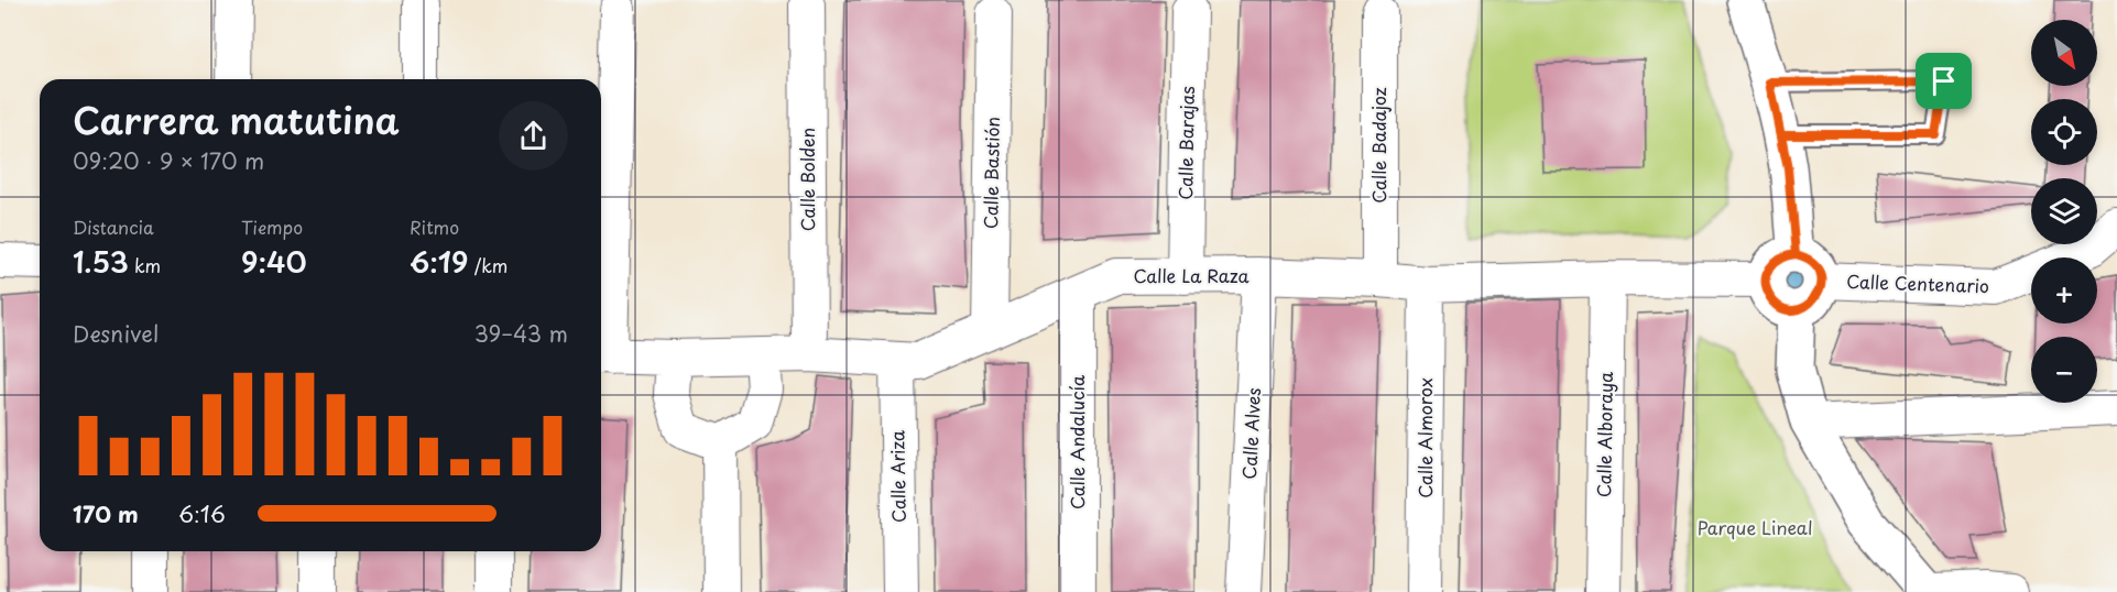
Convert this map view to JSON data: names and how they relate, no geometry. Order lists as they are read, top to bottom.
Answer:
{
  "streets": {
    "street": [
      "Calle Barajas",
      "Calle Badajoz",
      "Calle Bastión",
      "Calle Bolden",
      "Calle La Raza",
      "Calle Centenario",
      "Calle Alves",
      "Calle Alboraya",
      "Calle Almorox",
      "Calle Andalucía",
      "Calle Ariza"
    ]
  },
  "crossings": [
    ["Calle Barajas", "Calle La Raza"],
    ["Calle Badajoz", "Calle La Raza"],
    ["Calle Bastión", "Calle La Raza"],
    ["Calle Bolden", "Calle La Raza"],
    ["Calle La Raza", "Calle Centenario"],
    ["Calle La Raza", "Calle Alves"],
    ["Calle La Raza", "Calle Alboraya"],
    ["Calle La Raza", "Calle Almorox"],
    ["Calle La Raza", "Calle Andalucía"],
    ["Calle La Raza", "Calle Ariza"]
  ],
  "parks": ["Parque Lineal"],
  "north": "bottom right",
  "page": {
    "map_buttons": ["+", "−"],
    "heading": ["Carrera matutina", "09:20 · 9 × 170 m"],
    "stats": [
      ["Distancia", "1.53 km"],
      ["Tiempo", "9:40"],
      ["Ritmo", "6:19 /km"]
    ],
    "chart": ["Desnivel", "39–43 m"],
    "list": [
      {
        "name": "170 m",
        "note": "6:16"
      }
    ]
  }
}
